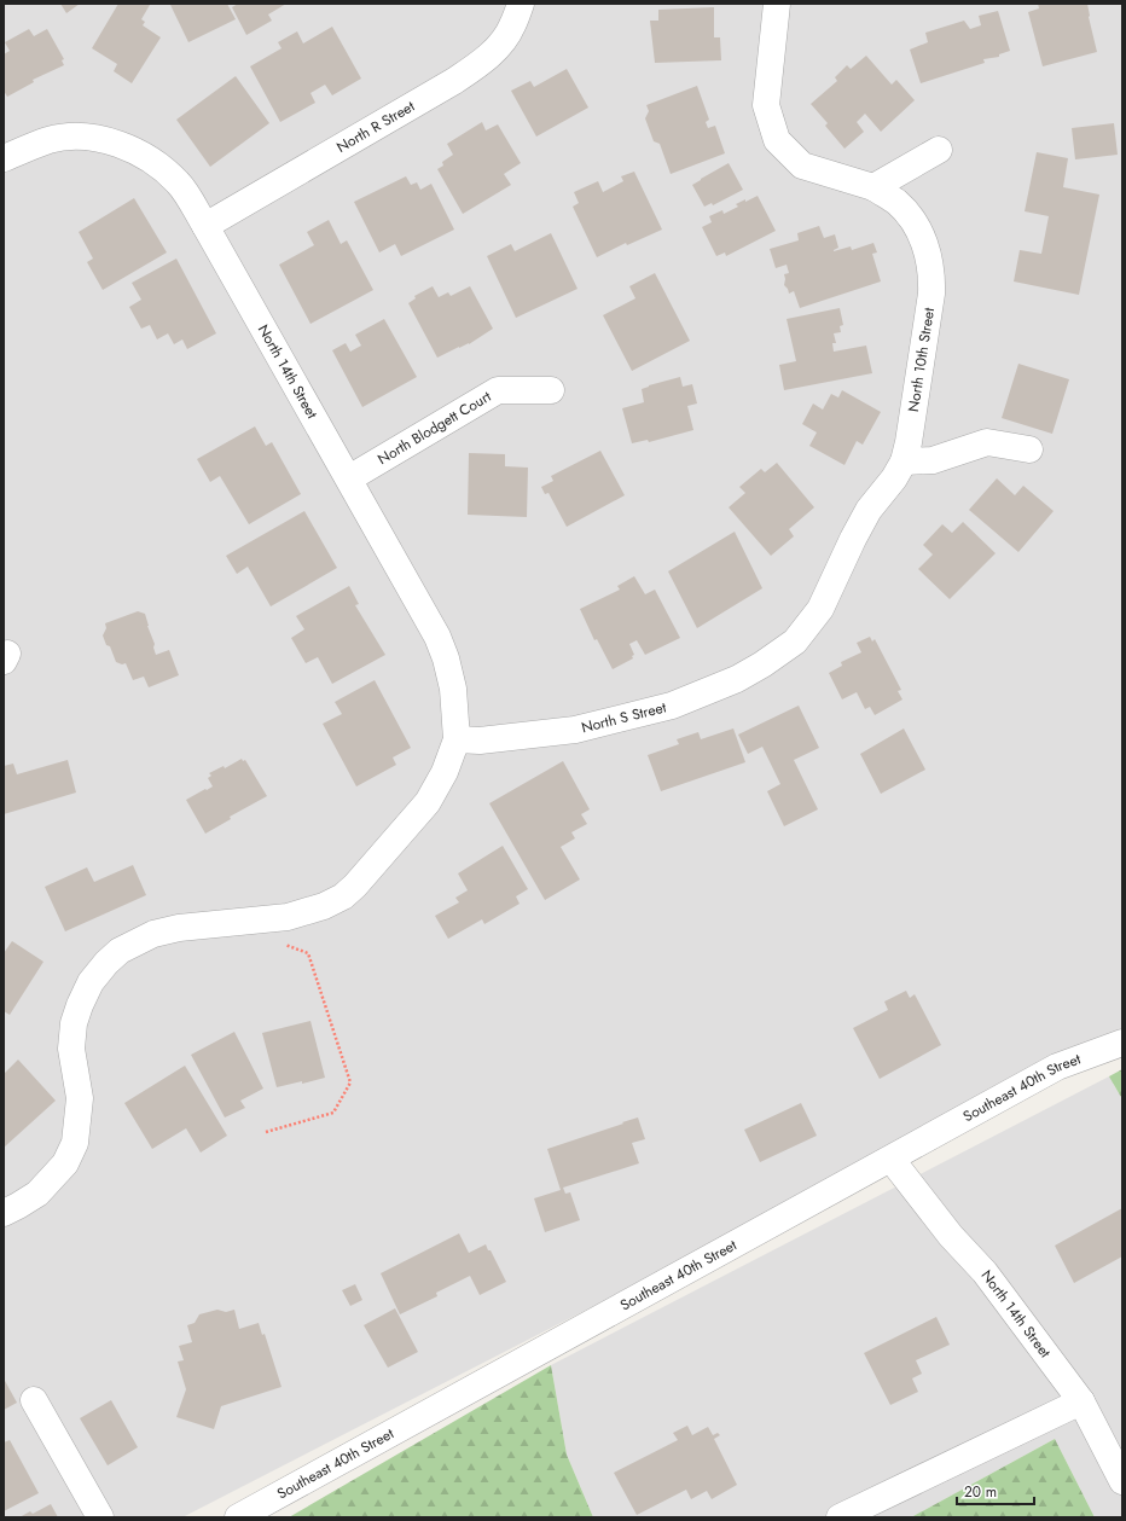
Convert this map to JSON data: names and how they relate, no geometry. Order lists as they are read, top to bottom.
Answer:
{
  "streets": {
    "street": [
      "North R Street",
      "North 10th Street",
      "North 14th Street",
      "North Blodgett Court",
      "North S Street",
      "Southeast 40th Street"
    ]
  },
  "crossings": [
    ["North R Street", "North 14th Street"],
    ["North 10th Street", "North S Street"],
    ["North 14th Street", "North Blodgett Court"],
    ["North 14th Street", "North S Street"],
    ["North 14th Street", "Southeast 40th Street"]
  ],
  "scale_bar": "20 m"
}
